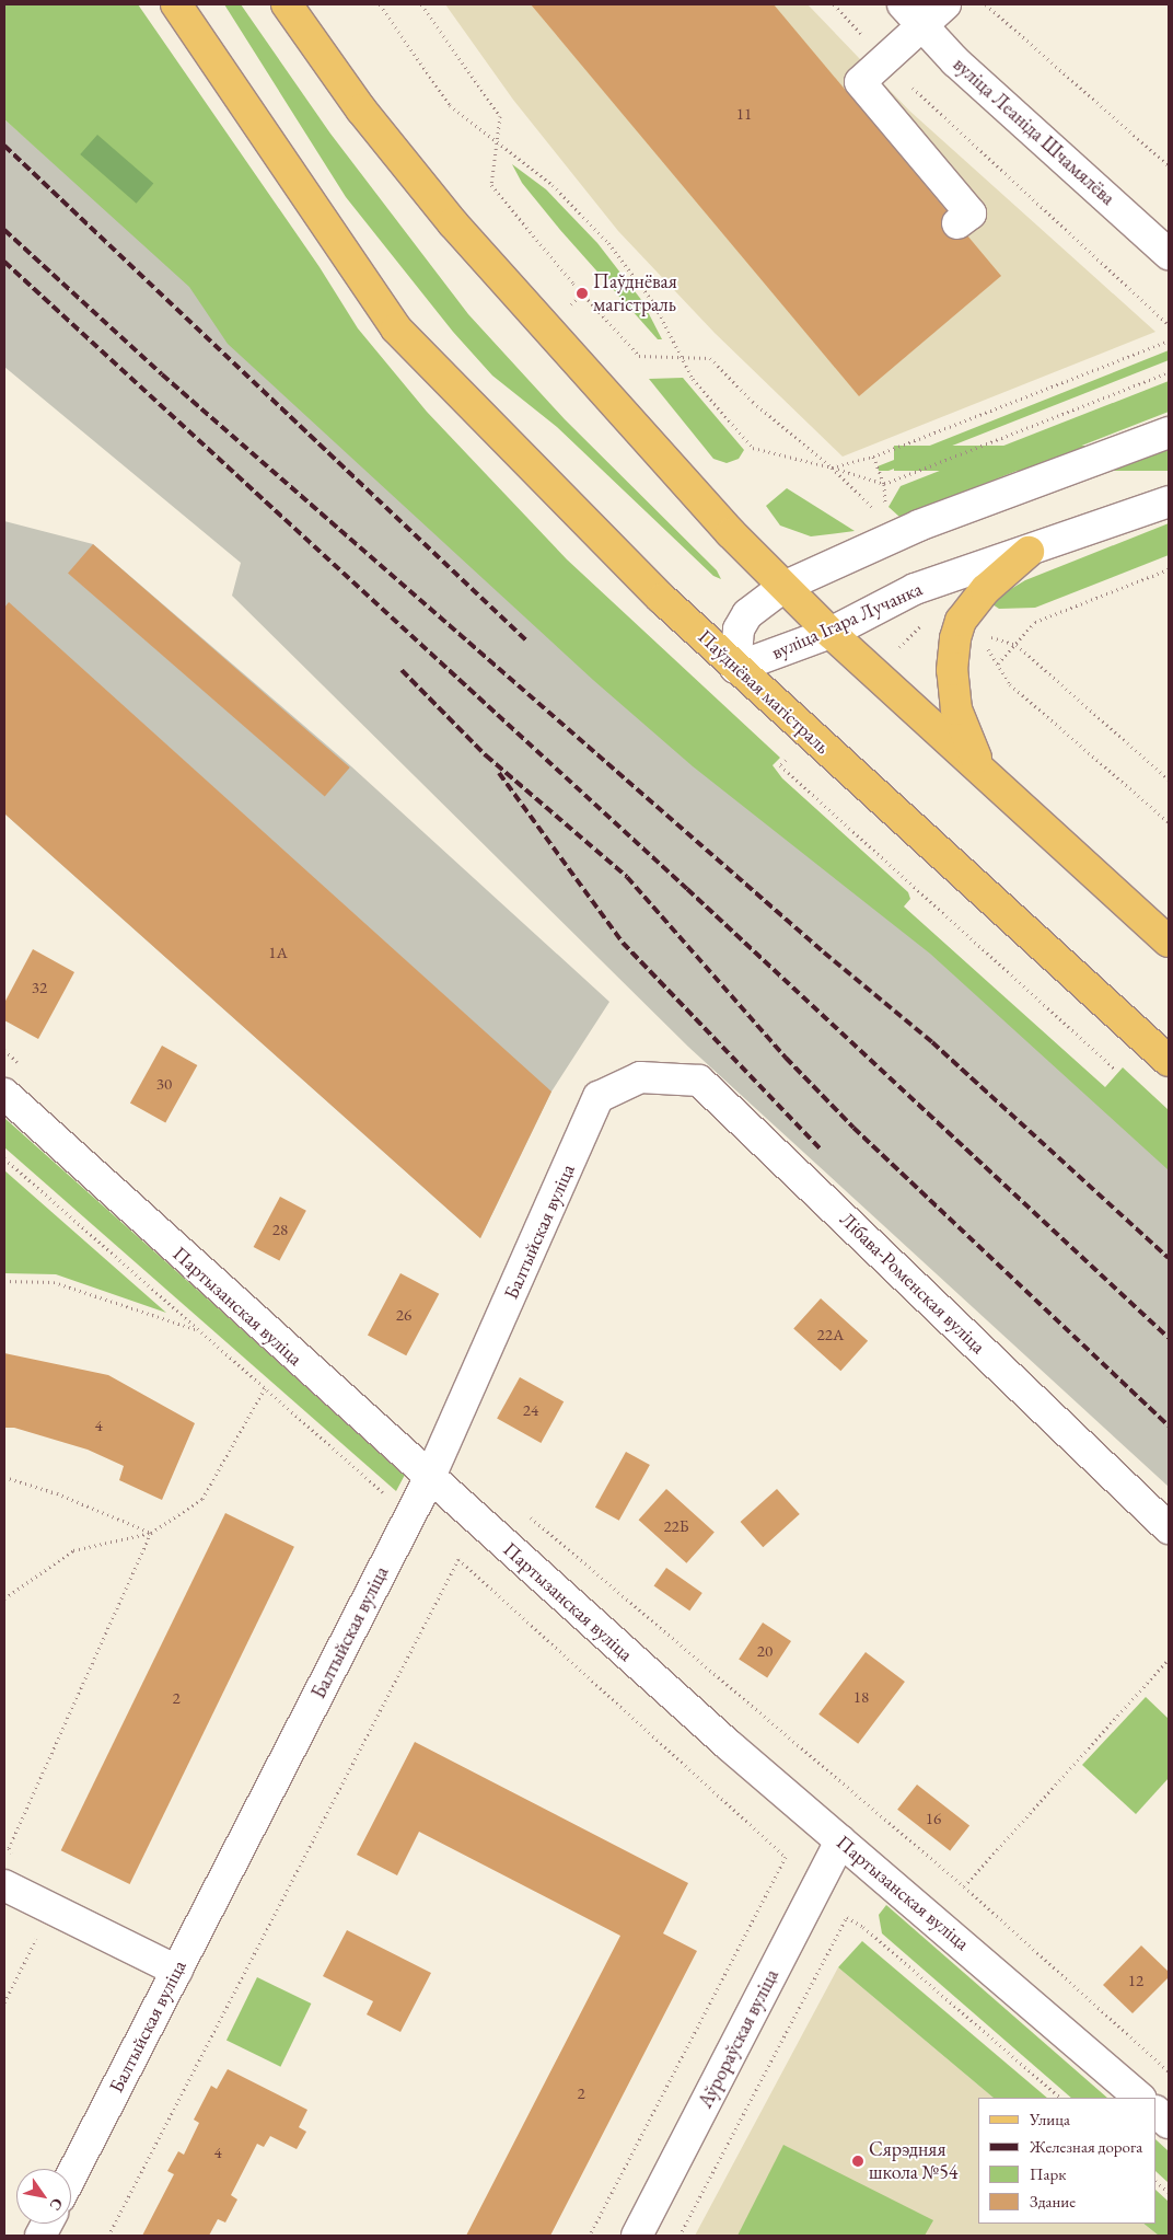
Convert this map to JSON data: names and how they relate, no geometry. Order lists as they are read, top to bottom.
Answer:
{
  "streets": {
    "main road": ["Паўднёвая магістраль"],
    "street": [
      "вуліца Леаніда Шчамялёва",
      "вуліца Ігара Лучанка",
      "Балтыйская вуліца",
      "Лібава-Роменская вуліца",
      "Партызанская вуліца",
      "Аўрораўская вуліца"
    ]
  },
  "crossings": [
    ["вуліца Ігара Лучанка", "Паўднёвая магістраль"],
    ["Балтыйская вуліца", "Лібава-Роменская вуліца"],
    ["Балтыйская вуліца", "Партызанская вуліца"],
    ["Партызанская вуліца", "Аўрораўская вуліца"]
  ],
  "places": ["Паўднёвая магістраль", "Сярэдняя школа №54"],
  "house_numbers": [
    "11",
    "1А",
    "32",
    "30",
    "28",
    "26",
    "22А",
    "24",
    "4",
    "22Б",
    "20",
    "18",
    "2",
    "16",
    "12",
    "2",
    "4"
  ],
  "legend": [
    "Улица",
    "Железная дорога",
    "Парк",
    "Здание"
  ],
  "north": "bottom right"
}
